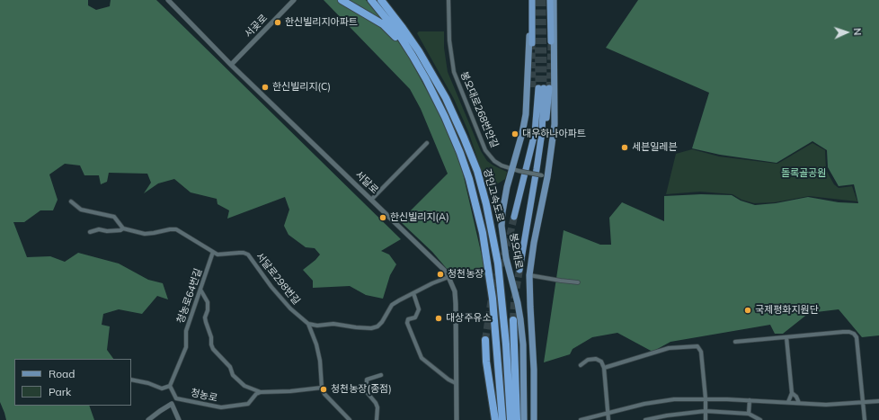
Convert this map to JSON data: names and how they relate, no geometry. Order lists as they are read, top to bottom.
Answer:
{
  "streets": {
    "highway": ["경인고속도로", "봉오대로"],
    "street": [
      "서곶로",
      "봉오대로268번안길",
      "서달로",
      "서달로298번길",
      "청농로64번길",
      "청농로"
    ]
  },
  "crossings": [
    ["서곶로", "서달로"],
    ["봉오대로268번안길", "봉오대로"],
    ["서달로298번길", "청농로64번길"],
    ["청농로64번길", "청농로"]
  ],
  "parks": ["돌록골공원"],
  "places": [
    "한신빌리지아파트",
    "한신빌리지(C)",
    "대우하나아파트",
    "세븐일레븐",
    "한신빌리지(A)",
    "청천농장",
    "국제평화지원단",
    "대상주유소",
    "청천농장(종점)"
  ],
  "legend": ["Road", "Park"],
  "north": "right"
}
